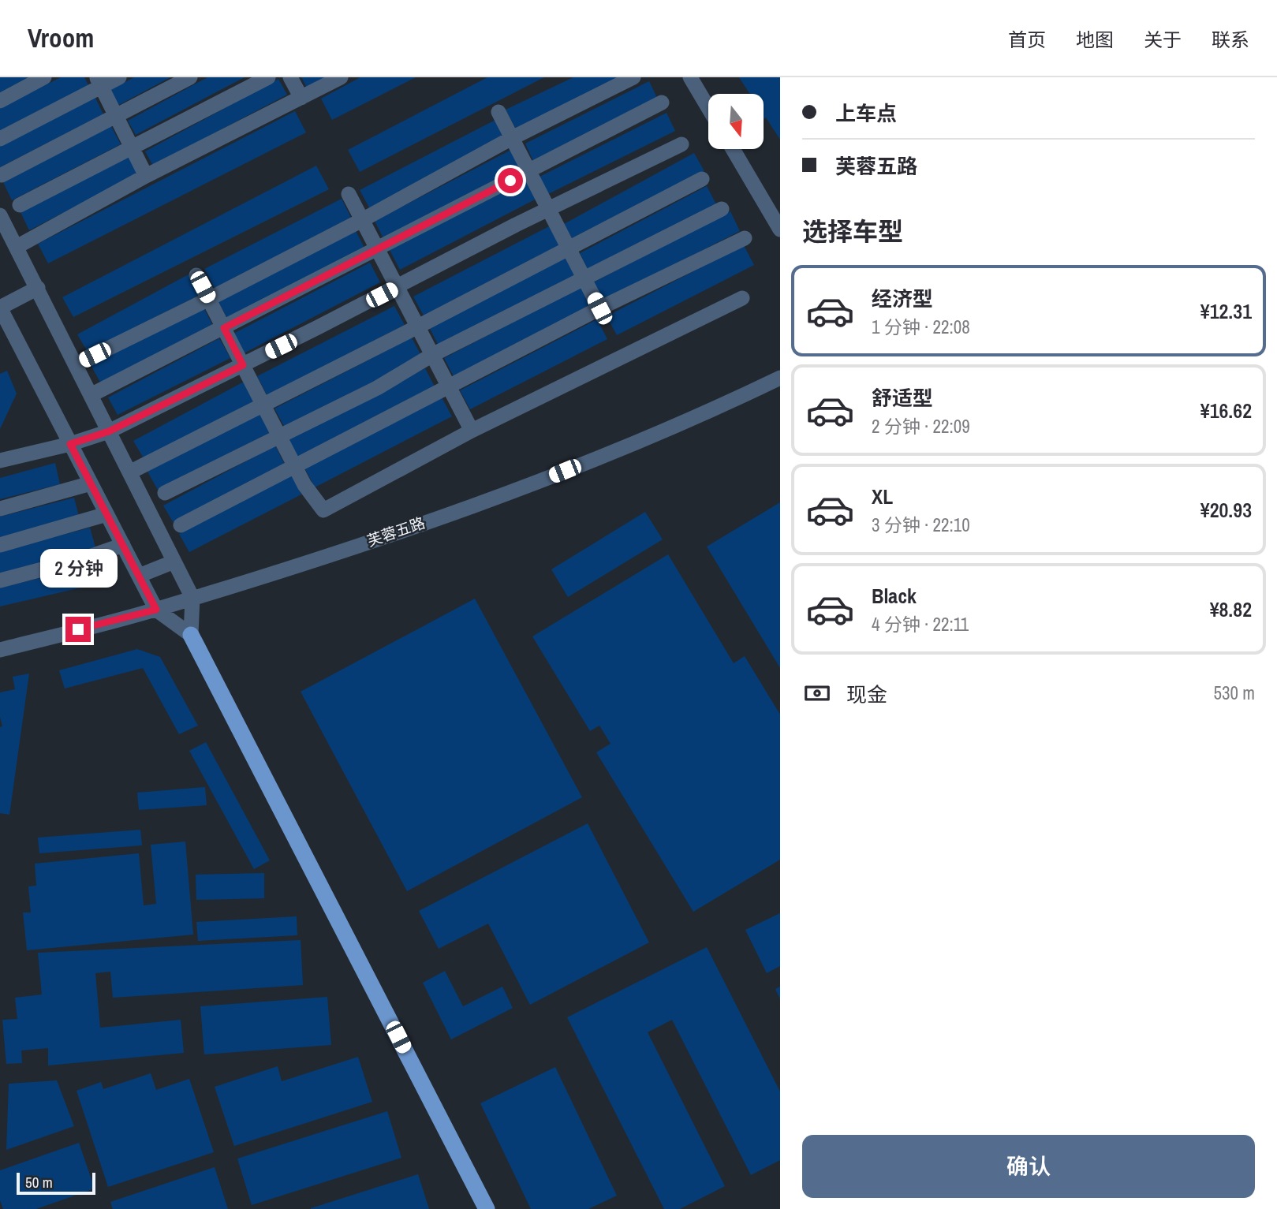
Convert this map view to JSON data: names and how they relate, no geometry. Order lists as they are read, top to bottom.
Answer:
{
  "streets": {
    "street": ["芙蓉五路"]
  },
  "scale_bar": "50 m",
  "north": "bottom",
  "page": {
    "header": "Vroom",
    "nav": [
      "首页",
      "地图",
      "关于",
      "联系"
    ],
    "banner": ["上车点", "芙蓉五路"],
    "heading": "选择车型",
    "list": [
      {
        "name": "经济型",
        "note": "1 分钟 · 22:08",
        "value": "¥12.31"
      },
      {
        "name": "舒适型",
        "note": "2 分钟 · 22:09",
        "value": "¥16.62"
      },
      {
        "name": "XL",
        "note": "3 分钟 · 22:10",
        "value": "¥20.93"
      },
      {
        "name": "Black",
        "note": "4 分钟 · 22:11",
        "value": "¥8.82"
      }
    ],
    "bubble": "2 分钟",
    "pay": ["现金", "530 m"],
    "buttons": "确认",
    "scale": "50 m"
  }
}
